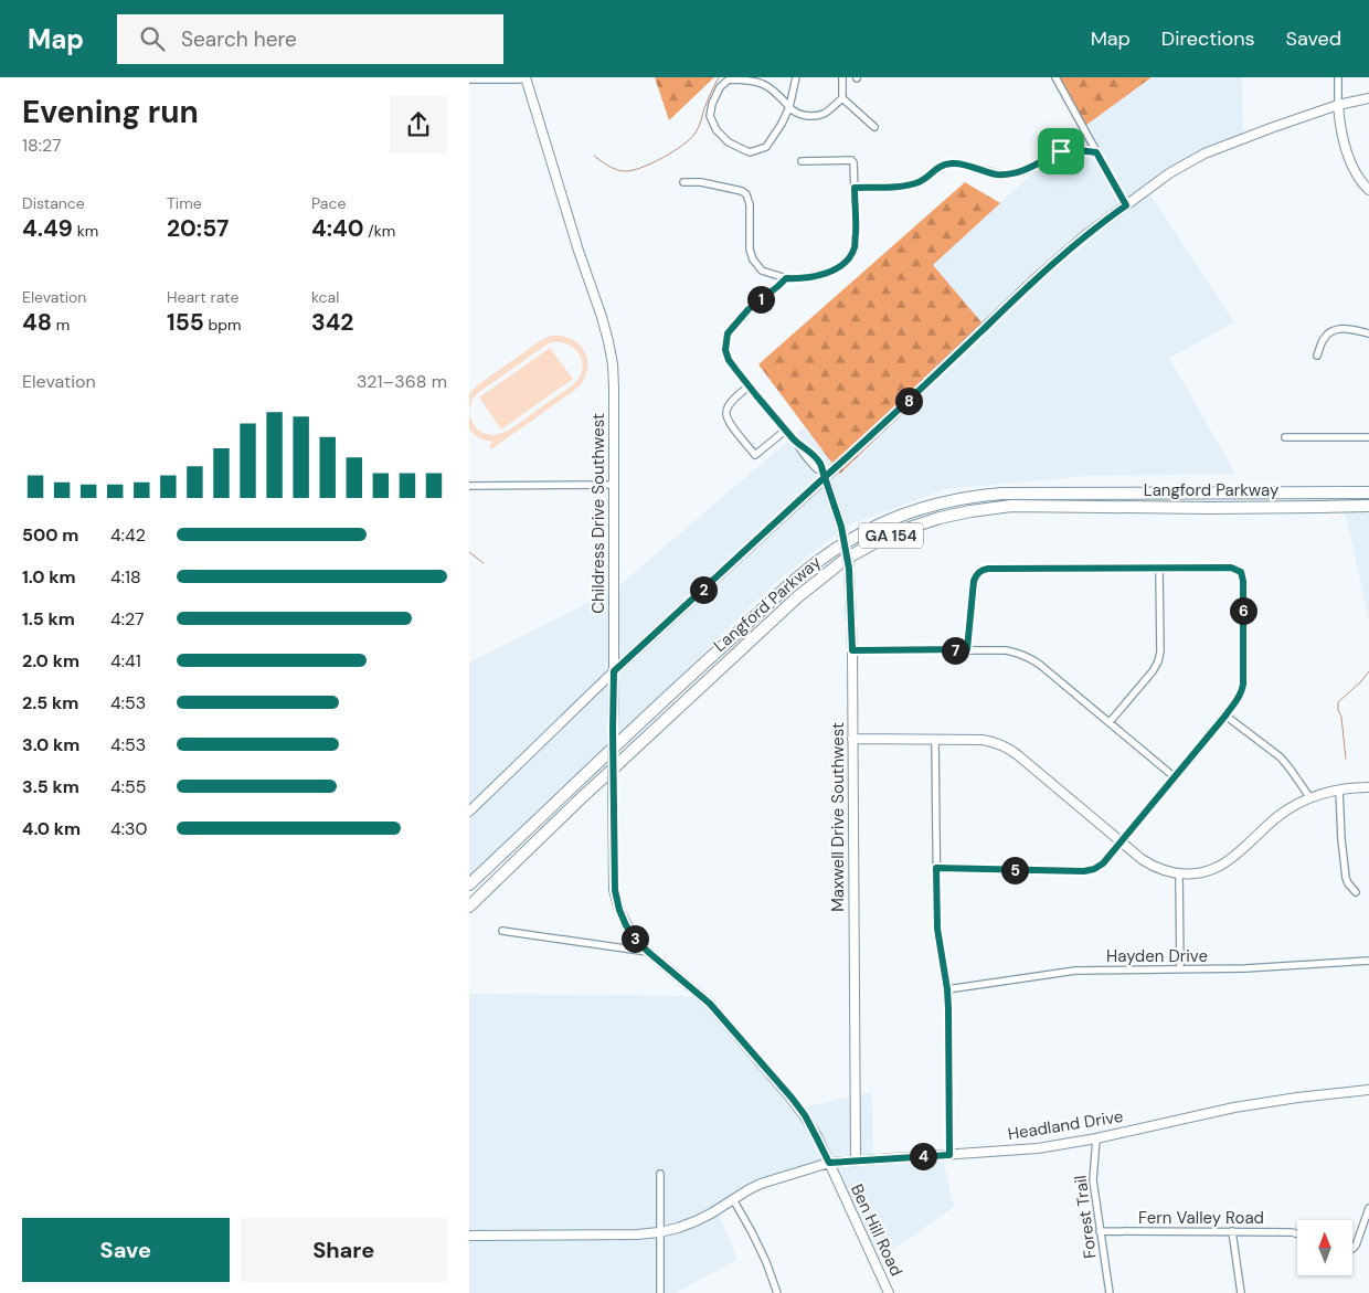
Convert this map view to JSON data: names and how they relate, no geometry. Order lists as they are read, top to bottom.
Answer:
{
  "streets": {
    "highway": ["Langford Parkway", "GA 154"],
    "street": [
      "Childress Drive Southwest",
      "Maxwell Drive Southwest",
      "Hayden Drive",
      "Headland Drive",
      "Forest Trail",
      "Fern Valley Road",
      "Ben Hill Road"
    ]
  },
  "crossings": [
    ["Childress Drive Southwest", "Ben Hill Road"],
    ["Maxwell Drive Southwest", "Headland Drive"],
    ["Headland Drive", "Forest Trail"],
    ["Headland Drive", "Ben Hill Road"],
    ["Forest Trail", "Fern Valley Road"]
  ],
  "north": "top",
  "page": {
    "header": "Map",
    "search": "Search here",
    "nav": ["Map", "Directions", "Saved"],
    "heading": ["Evening run", "18:27"],
    "stats": [
      ["Distance", "4.49 km"],
      ["Time", "20:57"],
      ["Pace", "4:40 /km"],
      ["Elevation", "48 m"],
      ["Heart rate", "155 bpm"],
      ["kcal", "342"]
    ],
    "pins": [
      "1",
      "8",
      "2",
      "6",
      "7",
      "5",
      "3",
      "4"
    ],
    "chart": ["Elevation", "321–368 m"],
    "list": [
      {
        "name": "500 m",
        "note": "4:42"
      },
      {
        "name": "1.0 km",
        "note": "4:18"
      },
      {
        "name": "1.5 km",
        "note": "4:27"
      },
      {
        "name": "2.0 km",
        "note": "4:41"
      },
      {
        "name": "2.5 km",
        "note": "4:53"
      },
      {
        "name": "3.0 km",
        "note": "4:53"
      },
      {
        "name": "3.5 km",
        "note": "4:55"
      },
      {
        "name": "4.0 km",
        "note": "4:30"
      }
    ],
    "buttons": ["Save", "Share"]
  }
}
